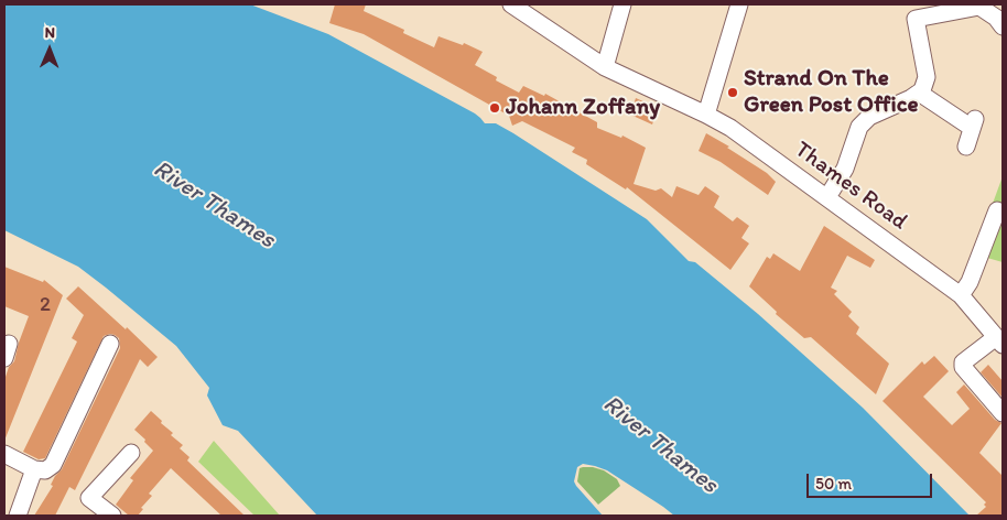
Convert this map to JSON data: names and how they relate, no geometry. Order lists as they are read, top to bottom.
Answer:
{
  "streets": {
    "street": ["Thames Road"]
  },
  "water": ["River Thames"],
  "places": ["Strand On The Green Post Office", "Johann Zoffany"],
  "house_numbers": ["2"],
  "scale_bar": "50 m",
  "north": "top"
}
